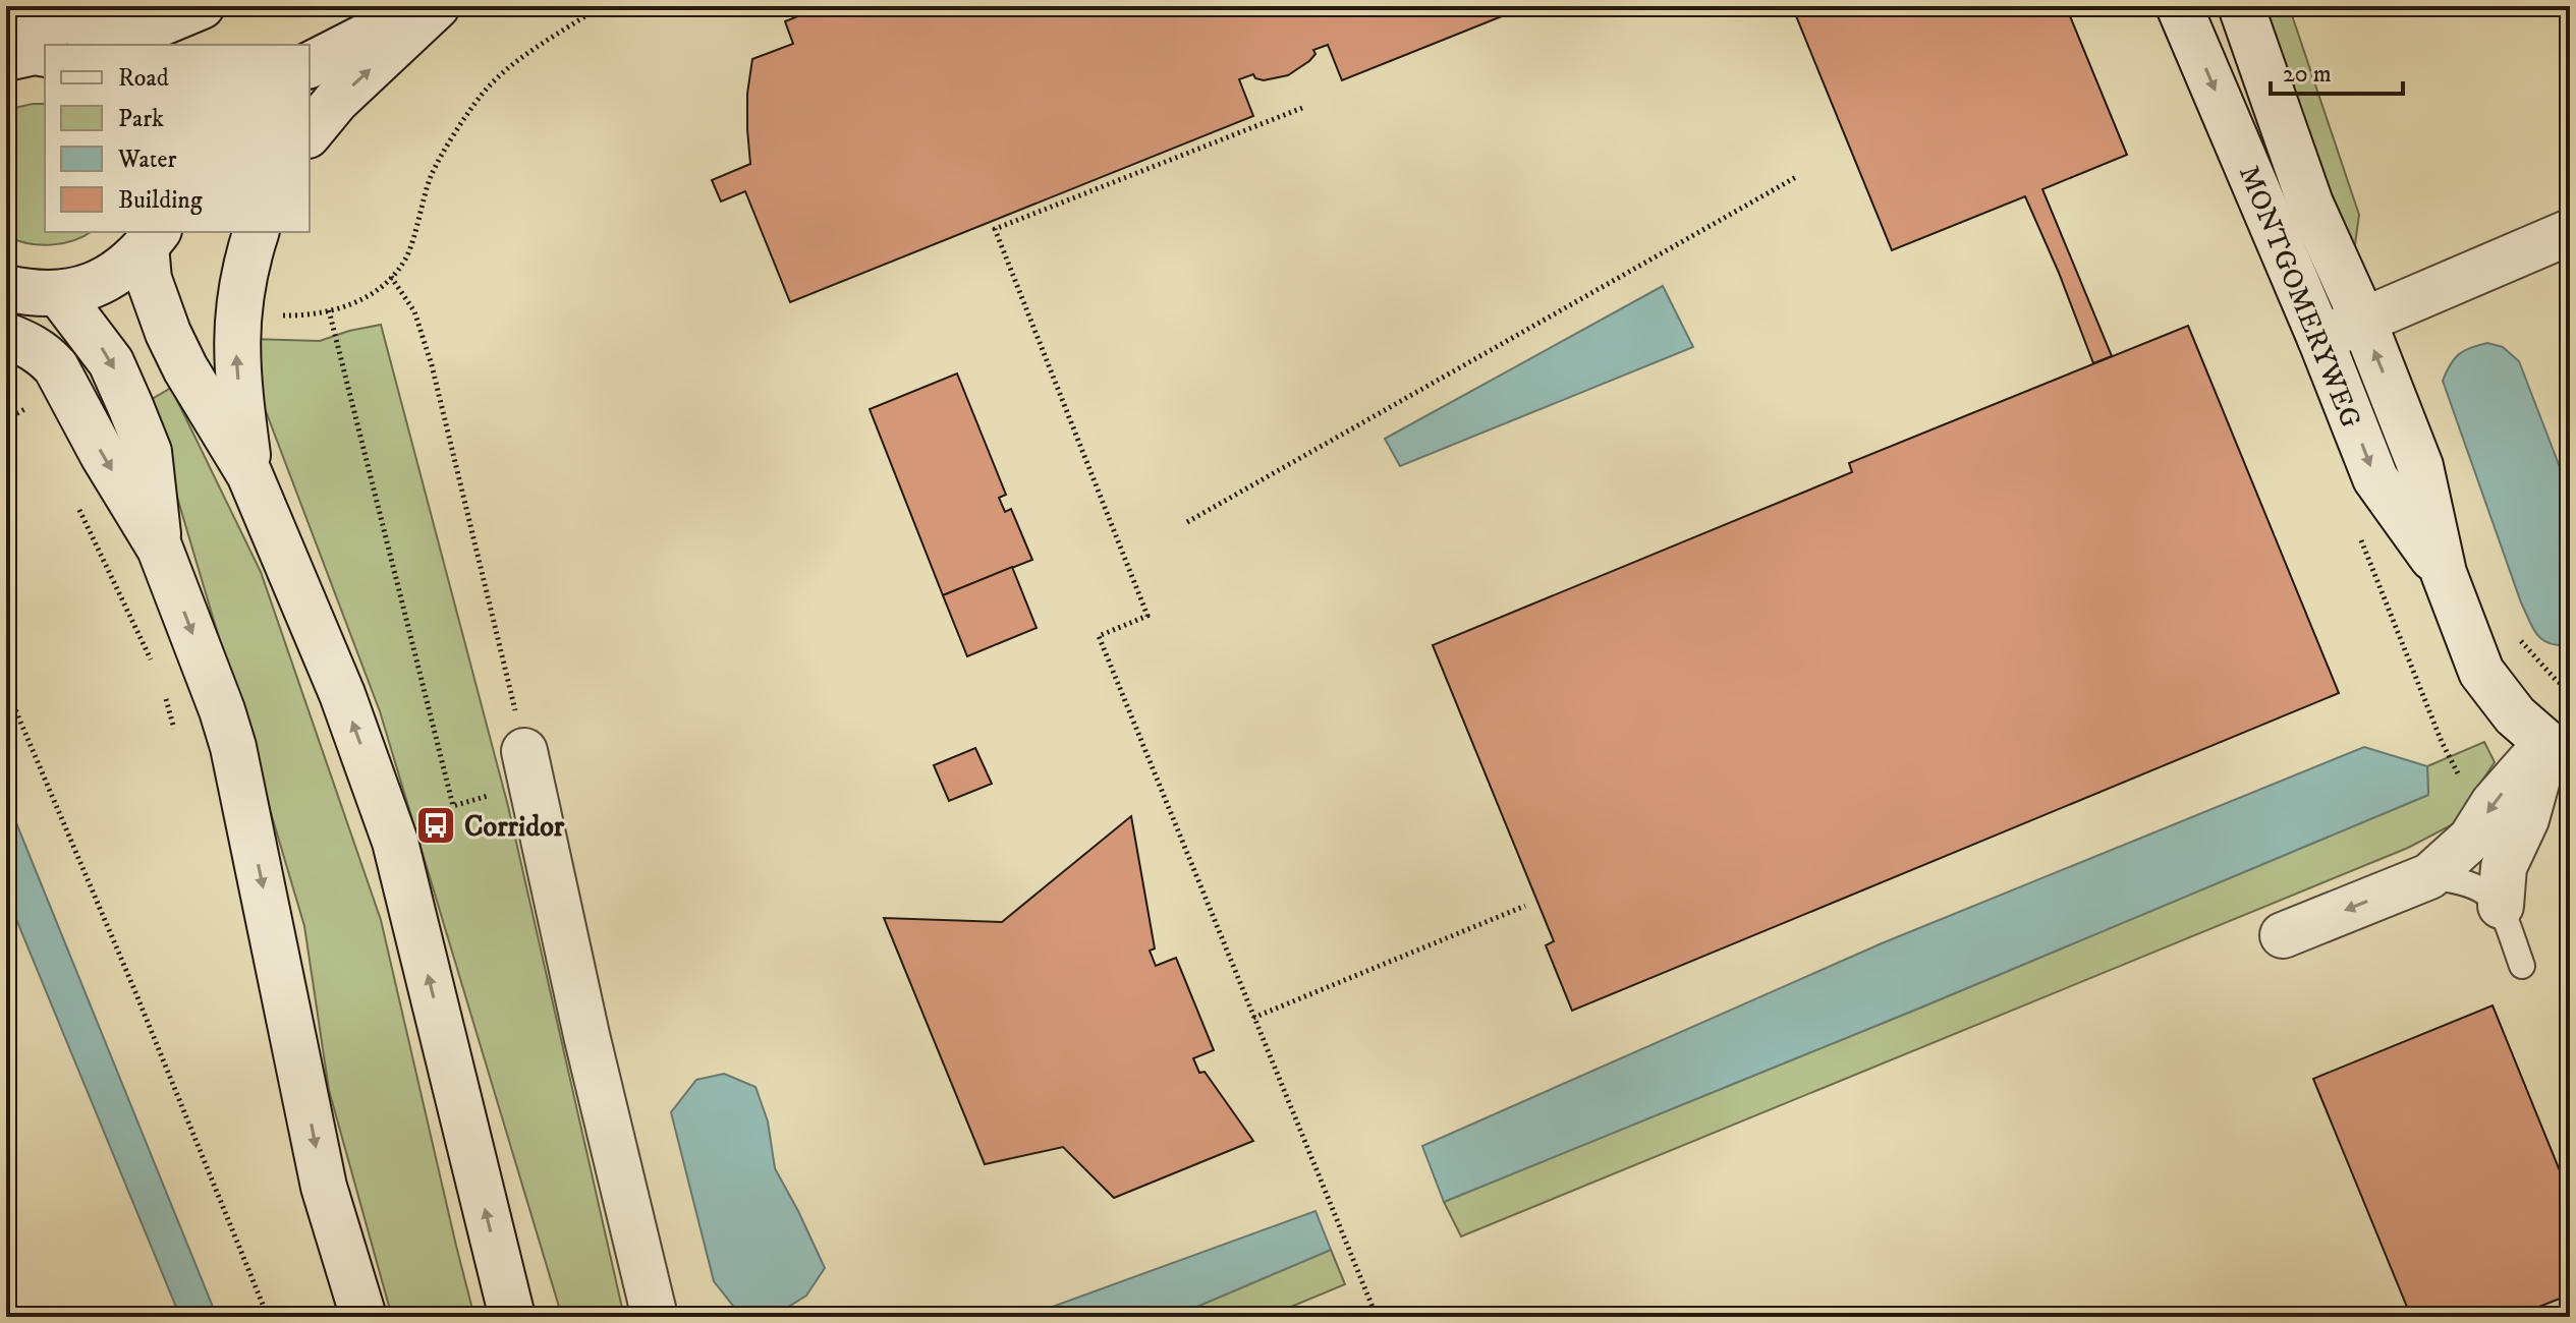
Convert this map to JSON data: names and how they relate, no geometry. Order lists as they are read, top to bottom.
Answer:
{
  "streets": {
    "main road": ["MONTGOMERYWEG"]
  },
  "places": {
    "bus stop": ["Corridor"]
  },
  "legend": [
    "Road",
    "Park",
    "Water",
    "Building"
  ],
  "scale_bar": "20 m"
}
